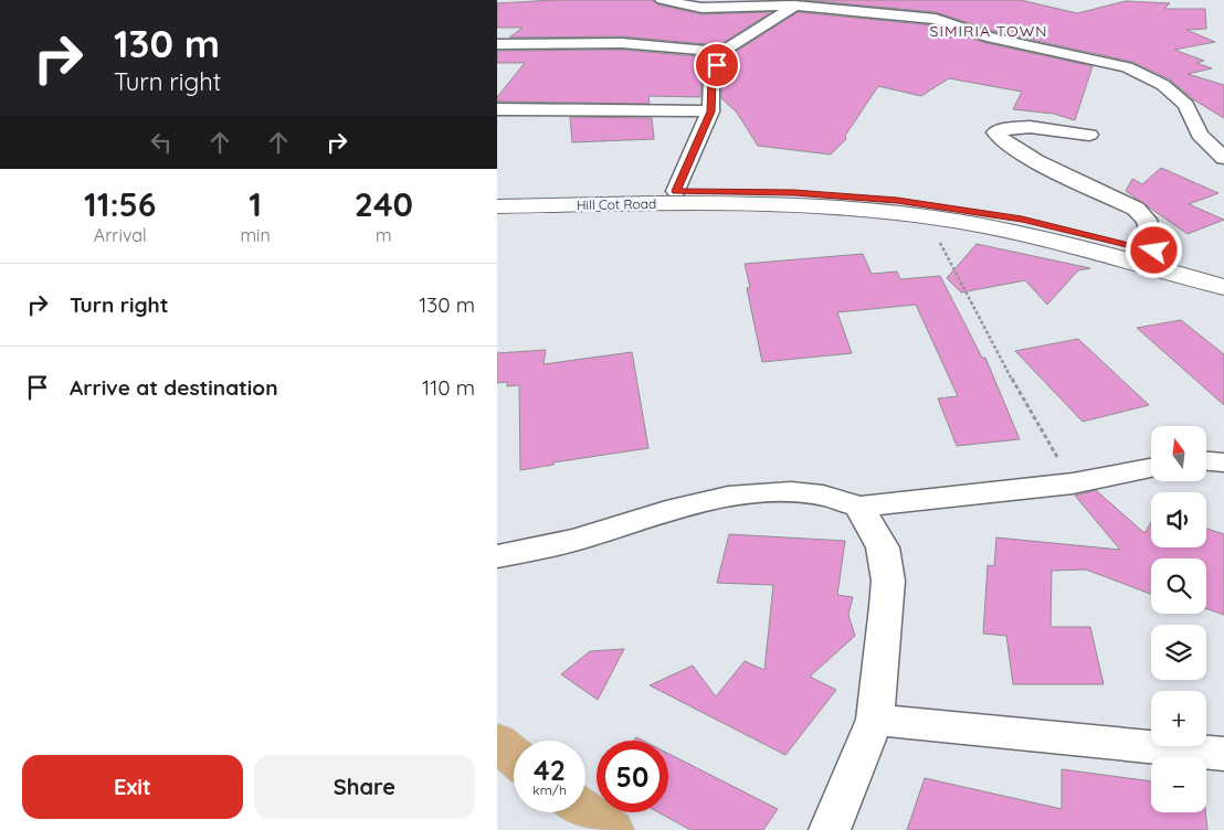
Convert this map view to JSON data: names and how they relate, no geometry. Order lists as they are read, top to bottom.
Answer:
{
  "streets": {
    "main road": ["Hill Cot Road"]
  },
  "districts": ["SIMIRIA TOWN"],
  "north": "top",
  "page": {
    "turn": ["130 m", "Turn right"],
    "eta": [
      "11:56",
      "Arrival",
      "1",
      "min",
      "240",
      "m"
    ],
    "list": [
      {
        "name": "Turn right",
        "value": "130 m"
      },
      {
        "name": "Arrive at destination",
        "value": "110 m"
      }
    ],
    "map_buttons": ["+", "−"],
    "speed": "42 km/h",
    "limit": "50",
    "buttons": ["Exit", "Share"]
  }
}
